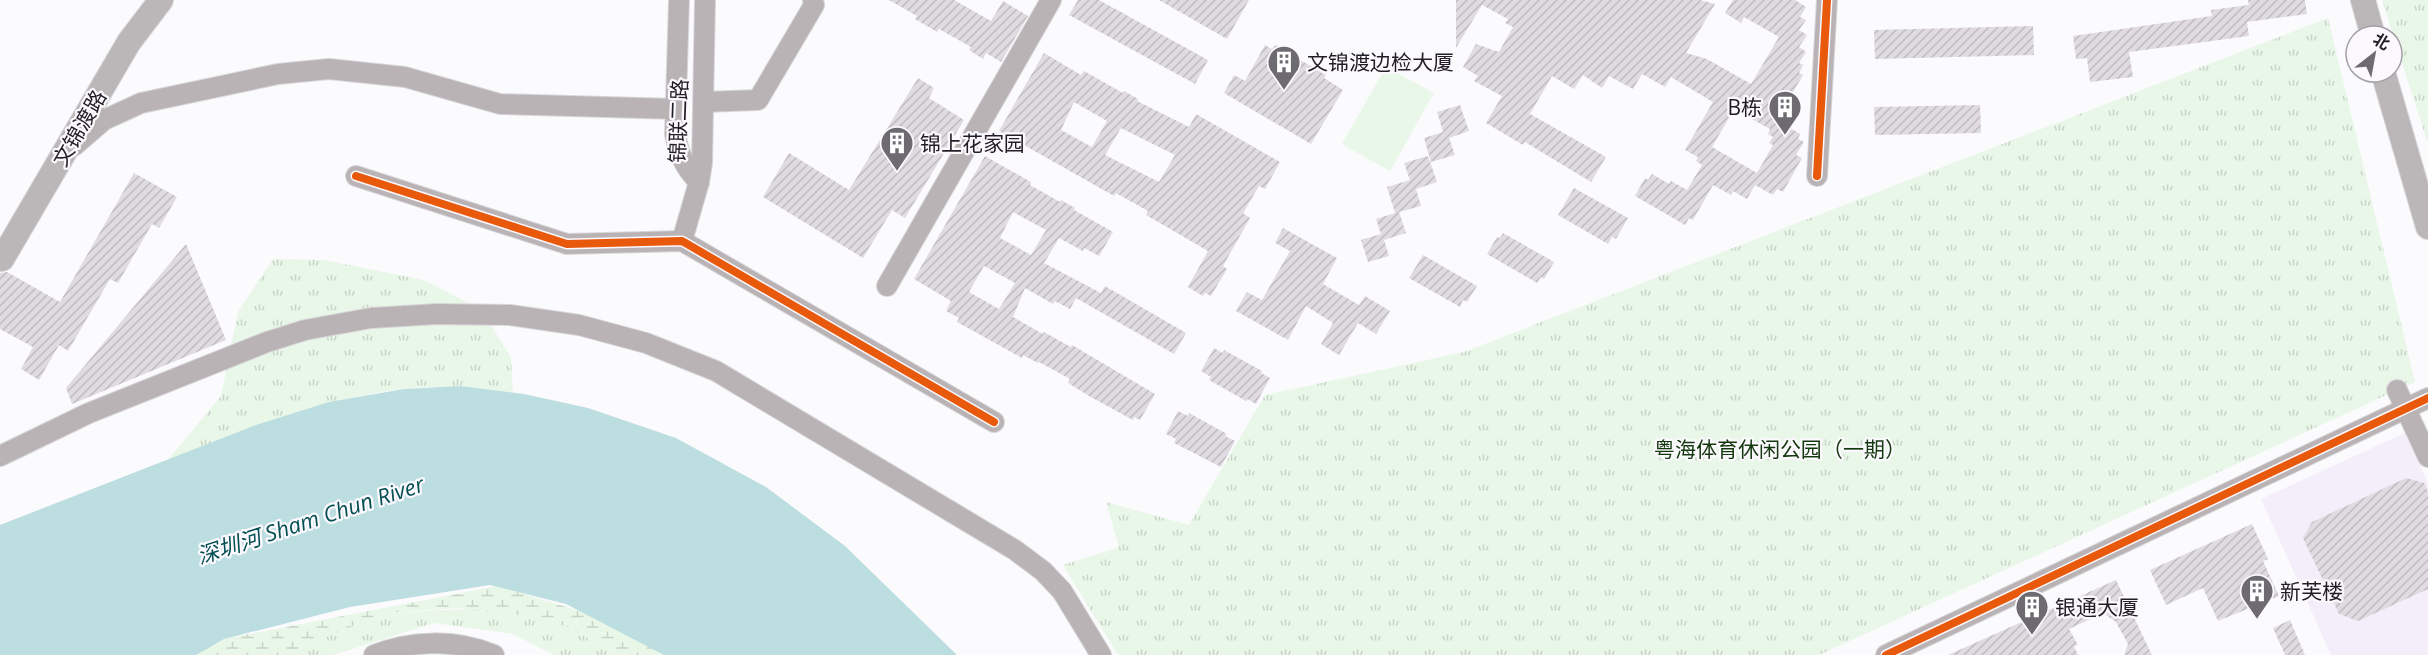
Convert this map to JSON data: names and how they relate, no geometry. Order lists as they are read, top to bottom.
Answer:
{
  "streets": {
    "main road": ["文锦渡路"],
    "street": ["锦联二路"]
  },
  "water": ["深圳河 Sham Chun River"],
  "parks": ["粤海体育休闲公园（一期）"],
  "places": {
    "building": [
      "文锦渡边检大厦",
      "B栋",
      "锦上花家园",
      "新芙楼",
      "银通大厦"
    ]
  },
  "north": "top right"
}
